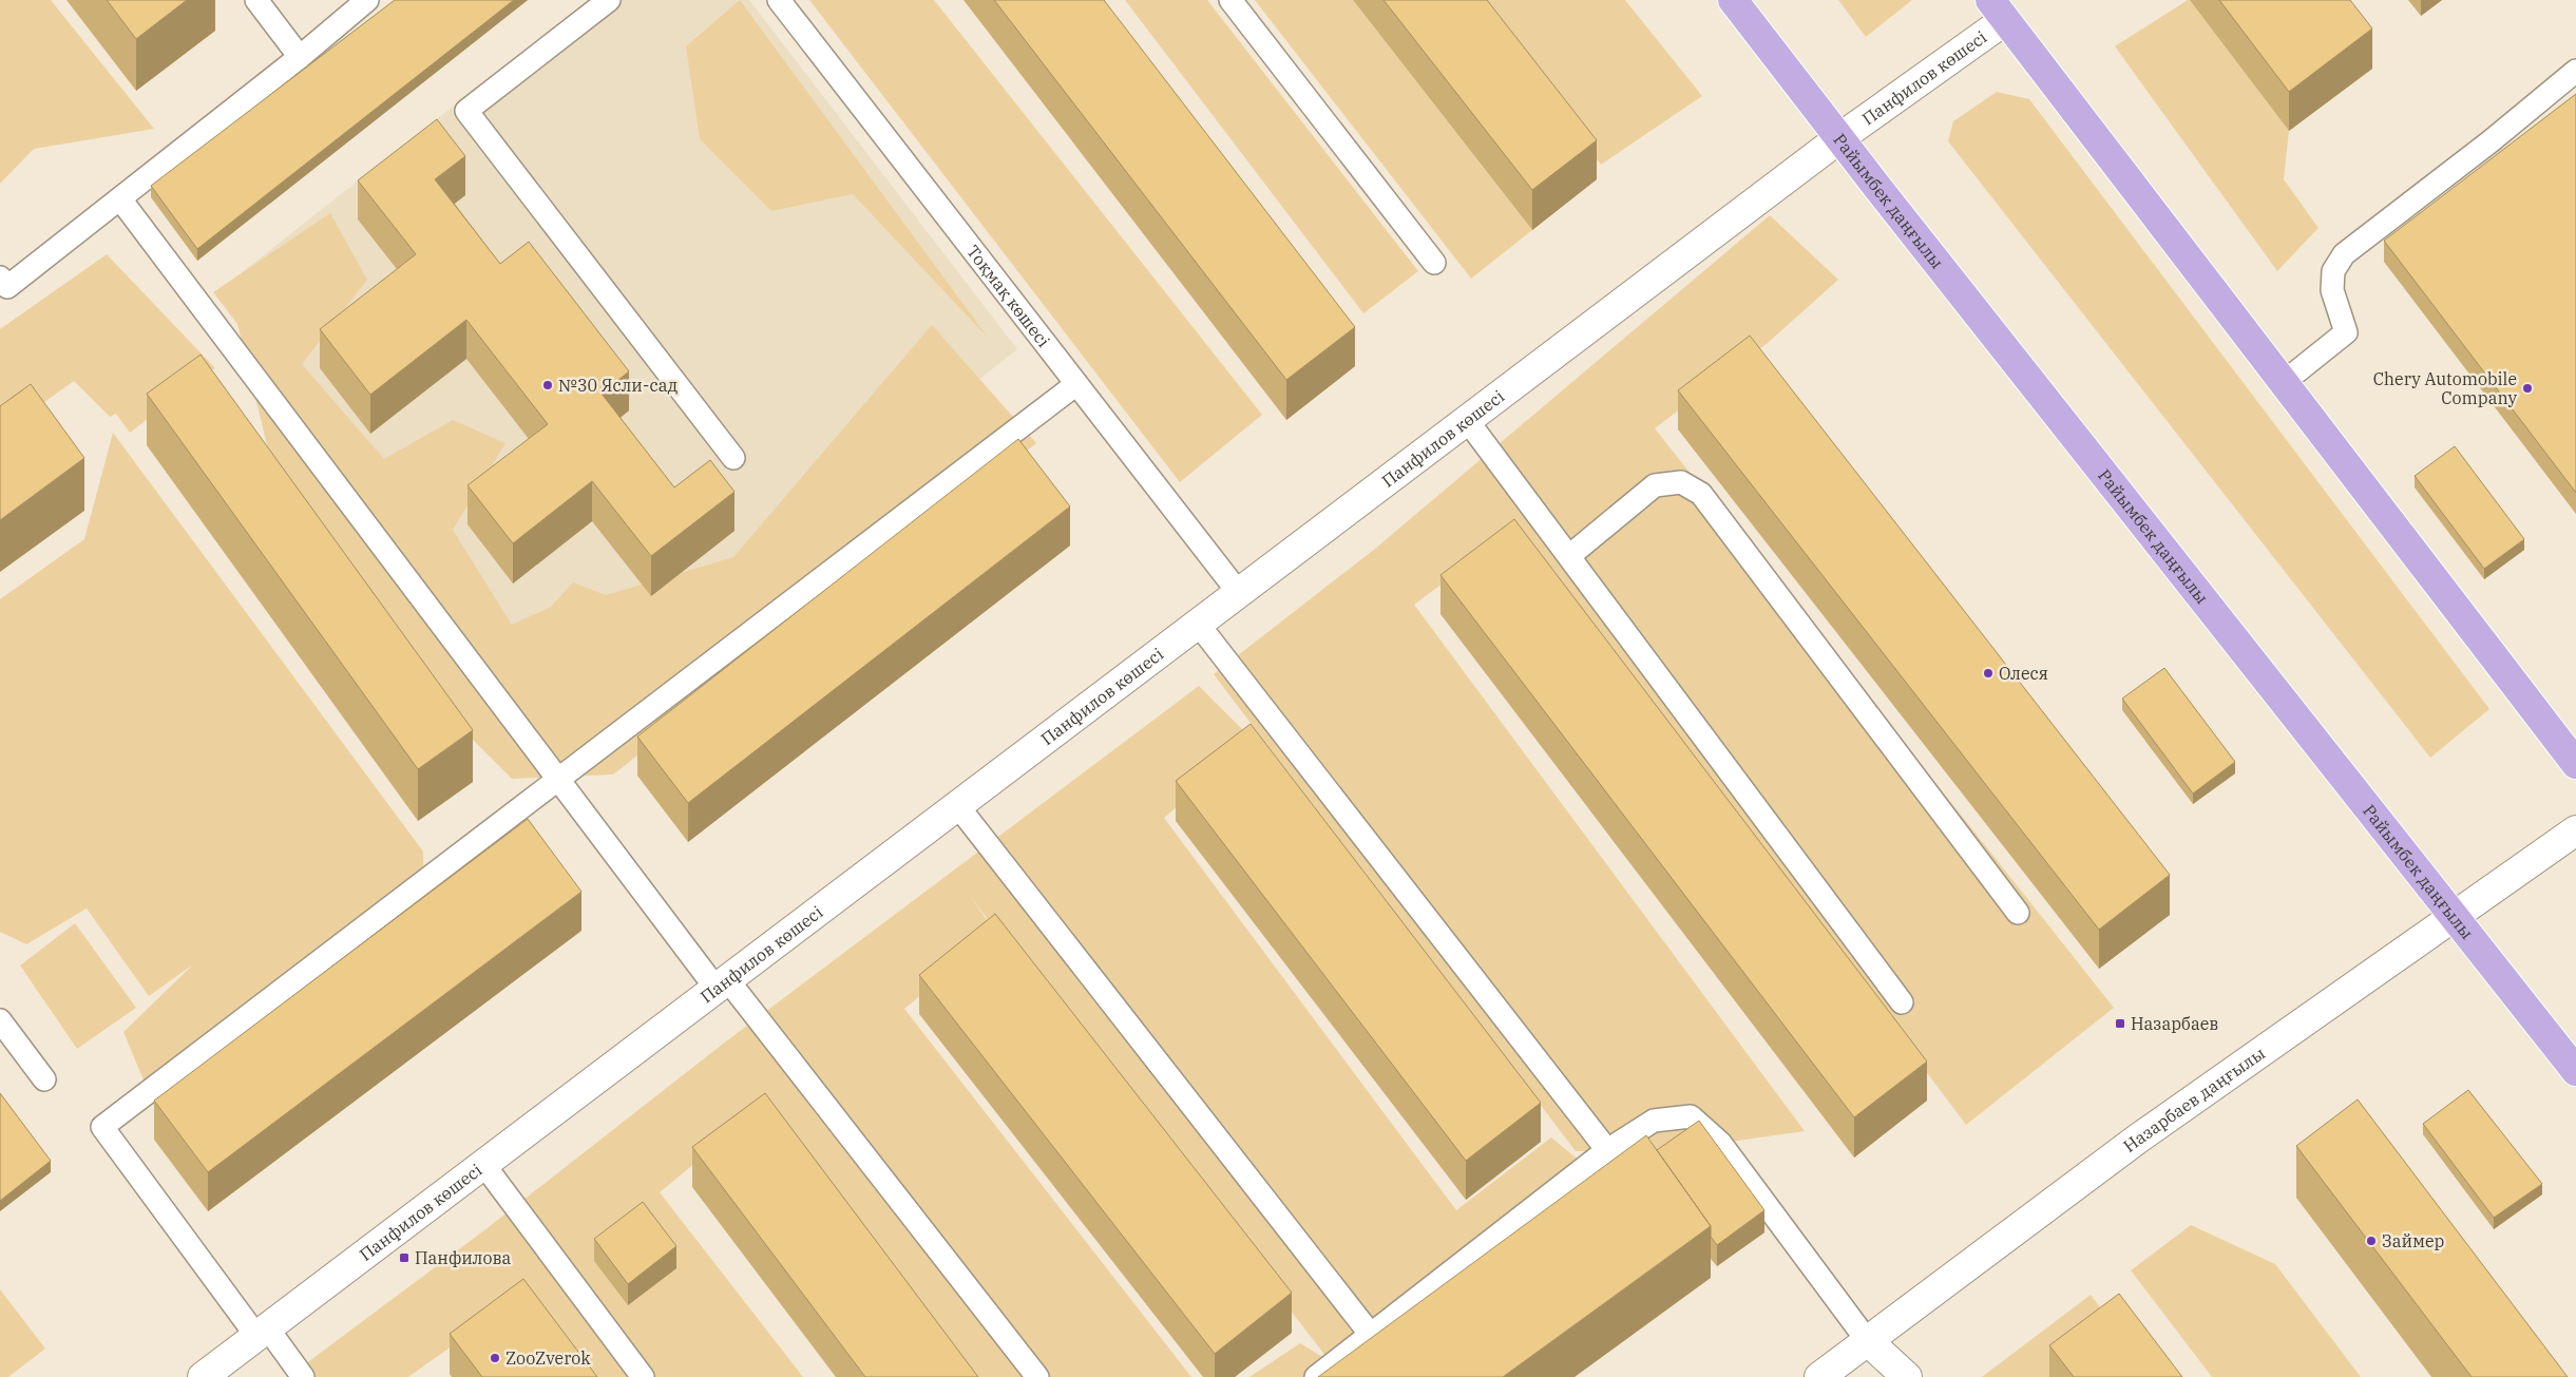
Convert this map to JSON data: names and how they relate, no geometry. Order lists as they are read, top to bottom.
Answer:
{
  "streets": {
    "main road": ["Райымбек даңғылы"],
    "street": ["Панфилов көшесі", "Назарбаев даңғылы"],
    "lane": ["Тоқмақ көшесі"]
  },
  "crossings": [
    ["Панфилов көшесі", "Райымбек даңғылы"],
    ["Панфилов көшесі", "Тоқмақ көшесі"],
    ["Райымбек даңғылы", "Назарбаев даңғылы"]
  ],
  "places": {
    "other": [
      "№30 Ясли-сад",
      "Chery Automobile Company",
      "Олеся",
      "Займер",
      "ZooZverok"
    ],
    "transit": ["Назарбаев", "Панфилова"]
  }
}
